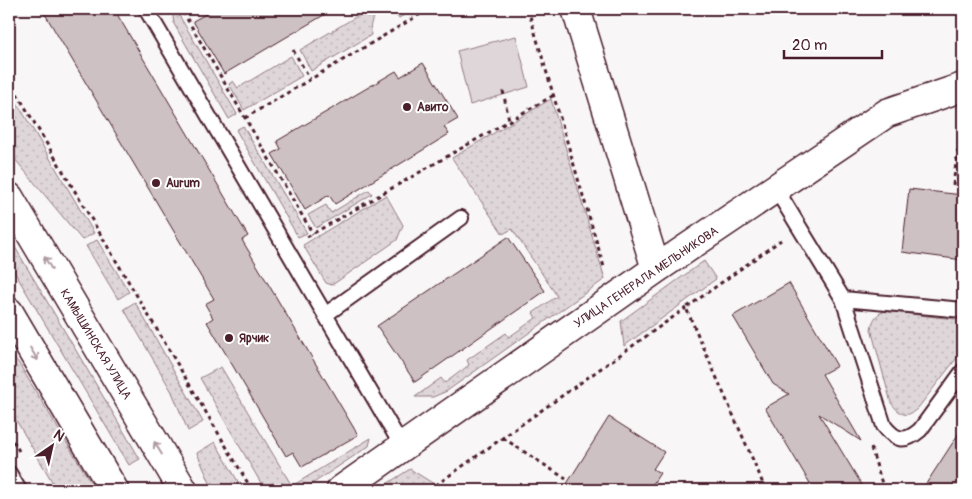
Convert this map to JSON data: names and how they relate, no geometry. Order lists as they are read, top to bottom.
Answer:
{
  "streets": {
    "street": ["УЛИЦА ГЕНЕРАЛА МЕЛЬНИКОВА", "КАМЫШИНСКАЯ УЛИЦА"]
  },
  "places": ["Авито", "Aurum", "Ярчик"],
  "scale_bar": "20 m",
  "north": "top right"
}
